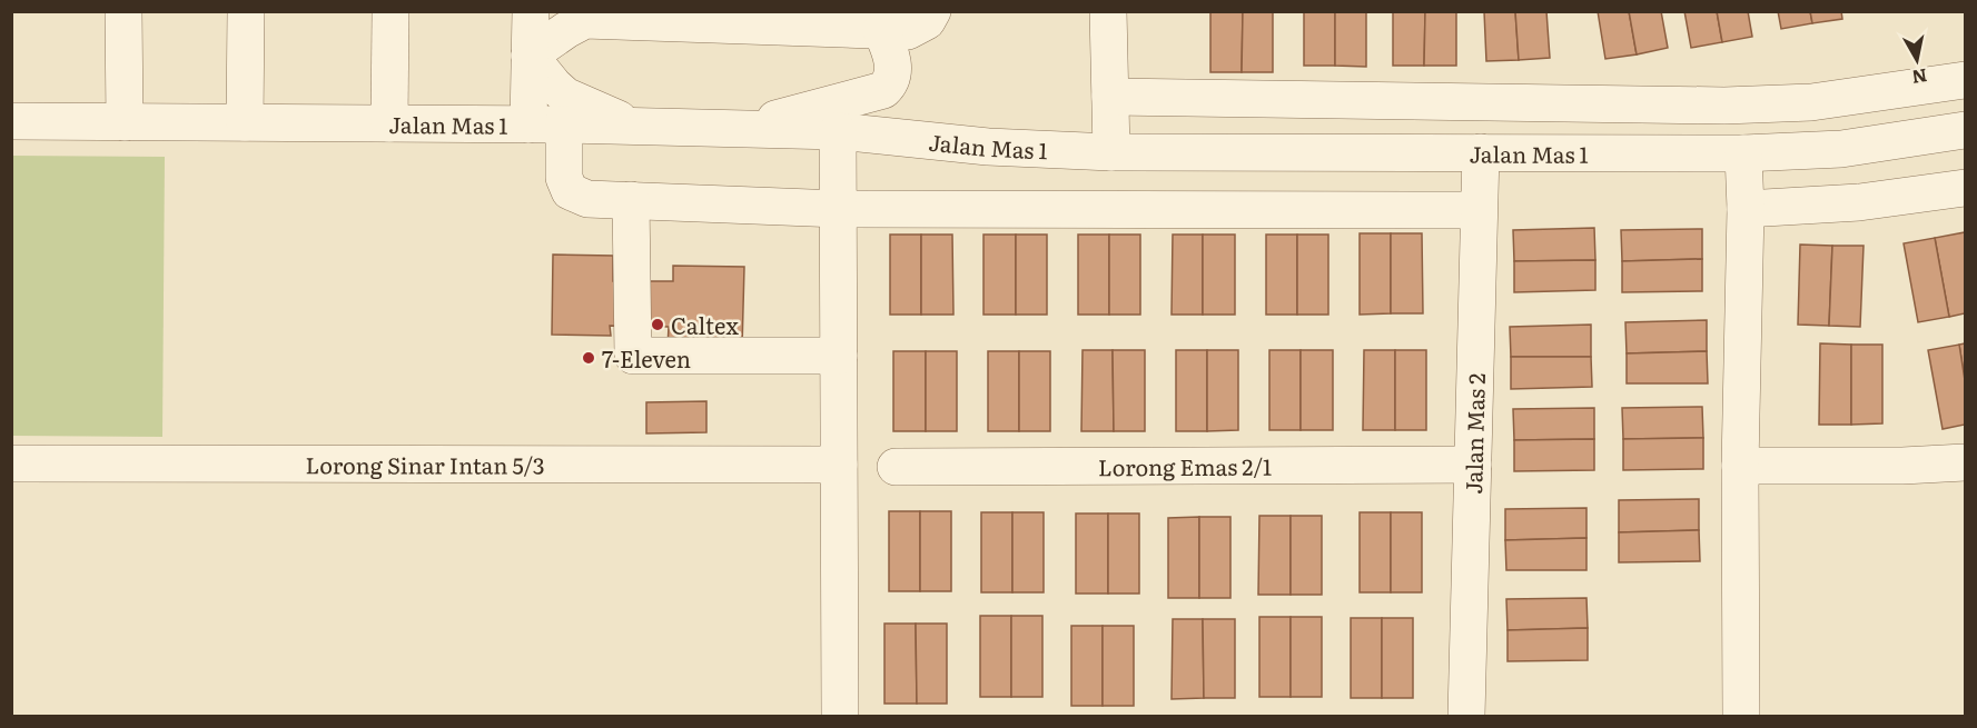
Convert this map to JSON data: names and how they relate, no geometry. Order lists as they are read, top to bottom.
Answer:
{
  "streets": {
    "street": [
      "Jalan Mas 1",
      "Jalan Mas 2",
      "Lorong Sinar Intan 5/3",
      "Lorong Emas 2/1"
    ]
  },
  "crossings": [
    ["Jalan Mas 1", "Jalan Mas 2"],
    ["Jalan Mas 2", "Lorong Emas 2/1"]
  ],
  "places": ["Caltex", "7-Eleven"],
  "north": "bottom"
}
